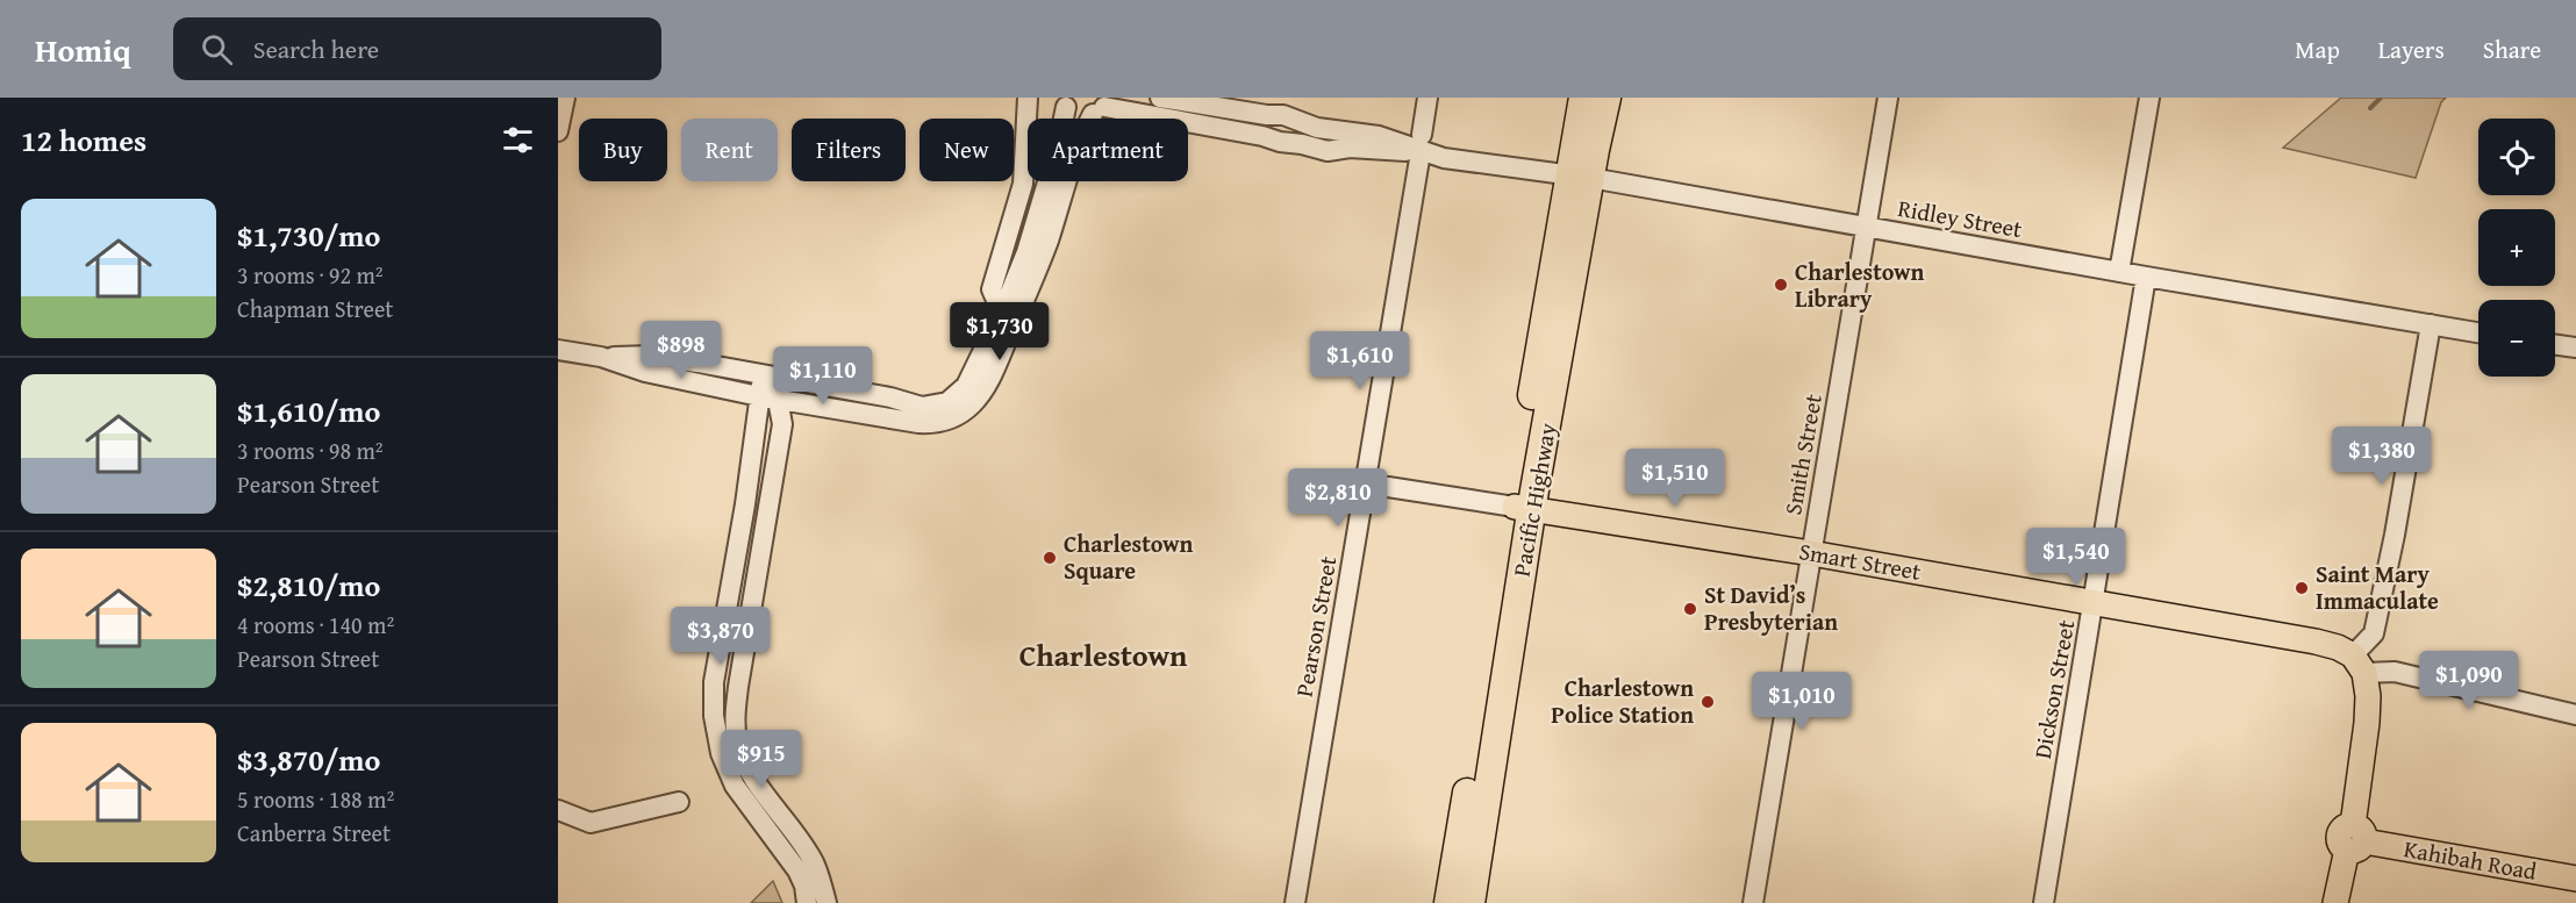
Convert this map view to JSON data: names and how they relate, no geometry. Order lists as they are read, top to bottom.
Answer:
{
  "streets": {
    "highway": ["Pacific Highway"],
    "main road": ["Smart Street", "Kahibah Road"],
    "street": [
      "Ridley Street",
      "Smith Street",
      "Pearson Street",
      "Dickson Street"
    ]
  },
  "crossings": [
    ["Ridley Street", "Smith Street"],
    ["Ridley Street", "Pacific Highway"],
    ["Ridley Street", "Pearson Street"],
    ["Ridley Street", "Dickson Street"],
    ["Smith Street", "Smart Street"],
    ["Pacific Highway", "Smart Street"],
    ["Smart Street", "Pearson Street"],
    ["Smart Street", "Dickson Street"]
  ],
  "districts": ["Charlestown"],
  "places": [
    "Charlestown Library",
    "Charlestown Square",
    "Saint Mary Immaculate",
    "St David’s Presbyterian",
    "Charlestown Police Station"
  ],
  "page": {
    "header": "Homiq",
    "search": "Search here",
    "nav": ["Map", "Layers", "Share"],
    "heading": "12 homes",
    "map_buttons": ["+", "−"],
    "chip": [
      "Buy",
      "Rent",
      "Filters",
      "New",
      "Apartment"
    ],
    "list": [
      {
        "name": "$1,730/mo",
        "note": "3 rooms · 92 m² · Chapman Street"
      },
      {
        "name": "$1,610/mo",
        "note": "3 rooms · 98 m² · Pearson Street"
      },
      {
        "name": "$2,810/mo",
        "note": "4 rooms · 140 m² · Pearson Street"
      },
      {
        "name": "$3,870/mo",
        "note": "5 rooms · 188 m² · Canberra Street"
      }
    ],
    "price": [
      "$1,730",
      "$898",
      "$1,610",
      "$1,110",
      "$1,380",
      "$1,510",
      "$2,810",
      "$1,540",
      "$3,870",
      "$1,090",
      "$1,010",
      "$915"
    ]
  }
}
